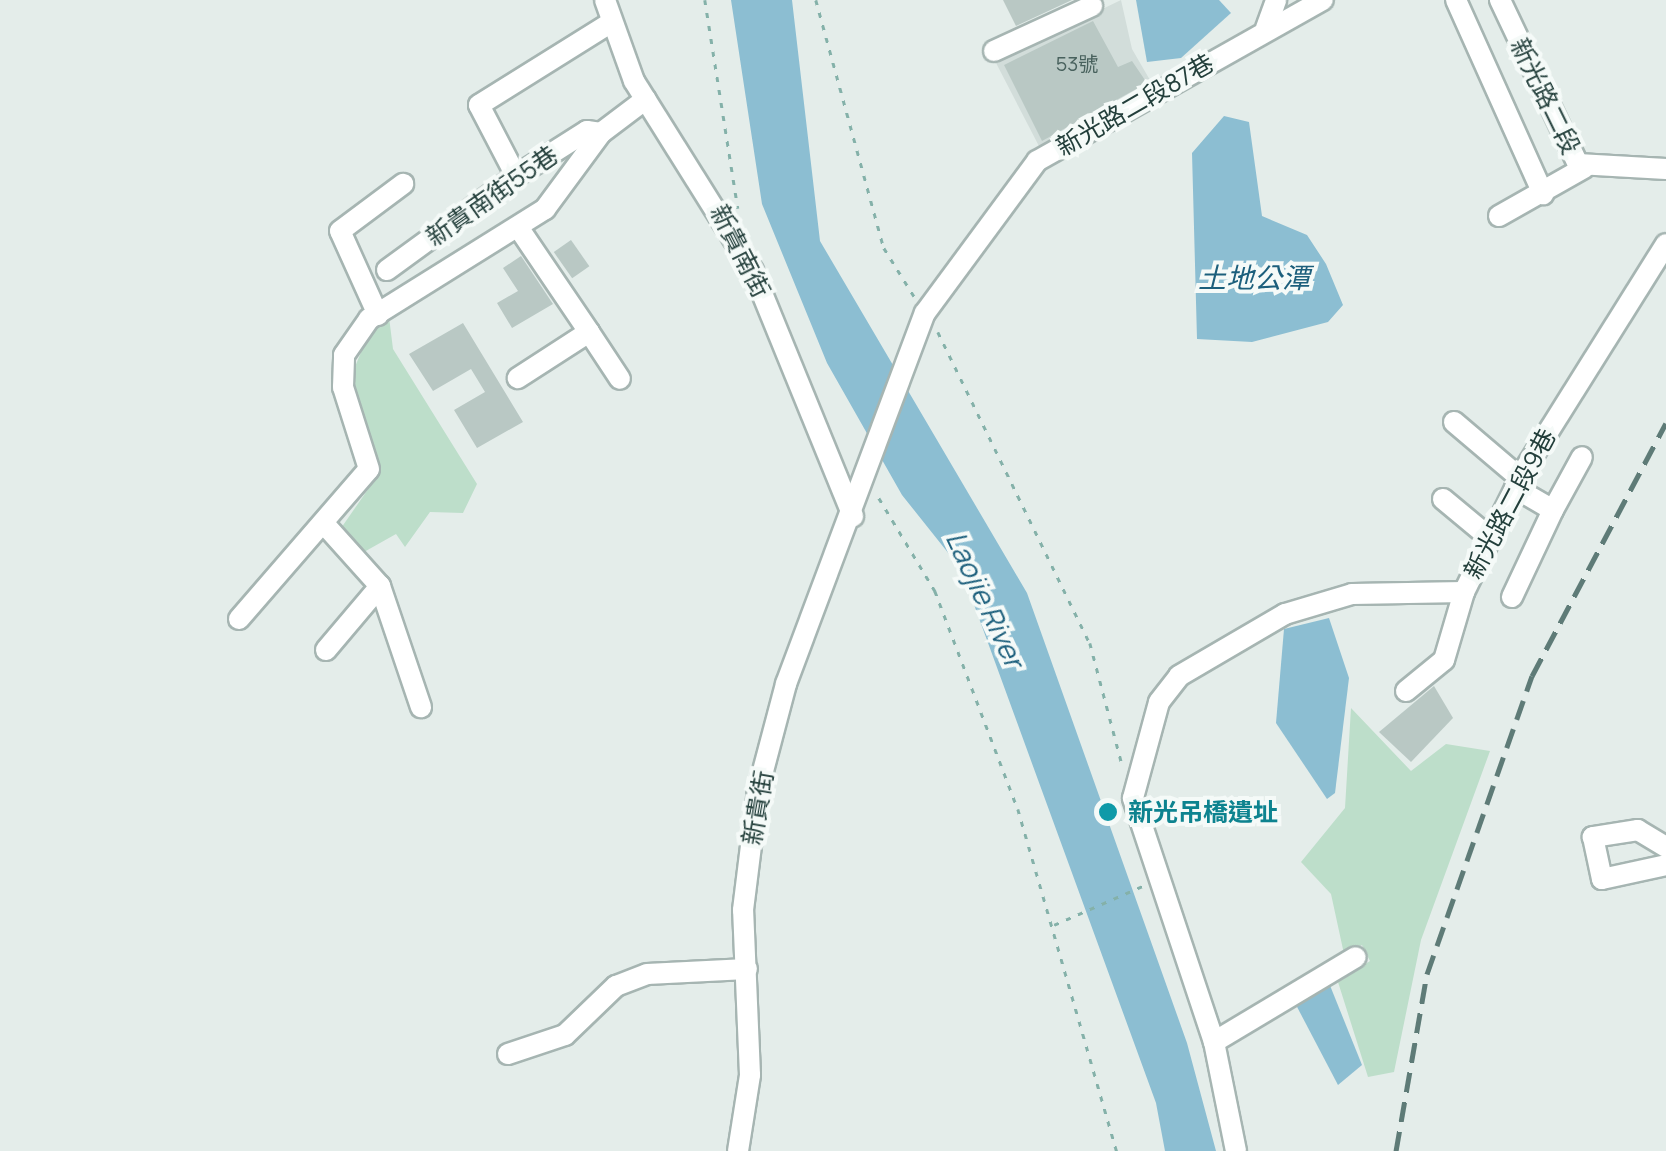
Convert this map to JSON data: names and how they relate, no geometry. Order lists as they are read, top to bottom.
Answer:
{
  "streets": {
    "street": [
      "新光路二段",
      "新光路二段87巷",
      "新貴南街55巷",
      "新貴南街",
      "新光路二段9巷",
      "新貴街"
    ]
  },
  "crossings": [
    ["新光路二段87巷", "新貴街"],
    ["新貴南街", "新貴街"]
  ],
  "water": ["土地公潭", "Laojie River"],
  "places": ["新光吊橋遺址"],
  "house_numbers": ["53號"]
}
